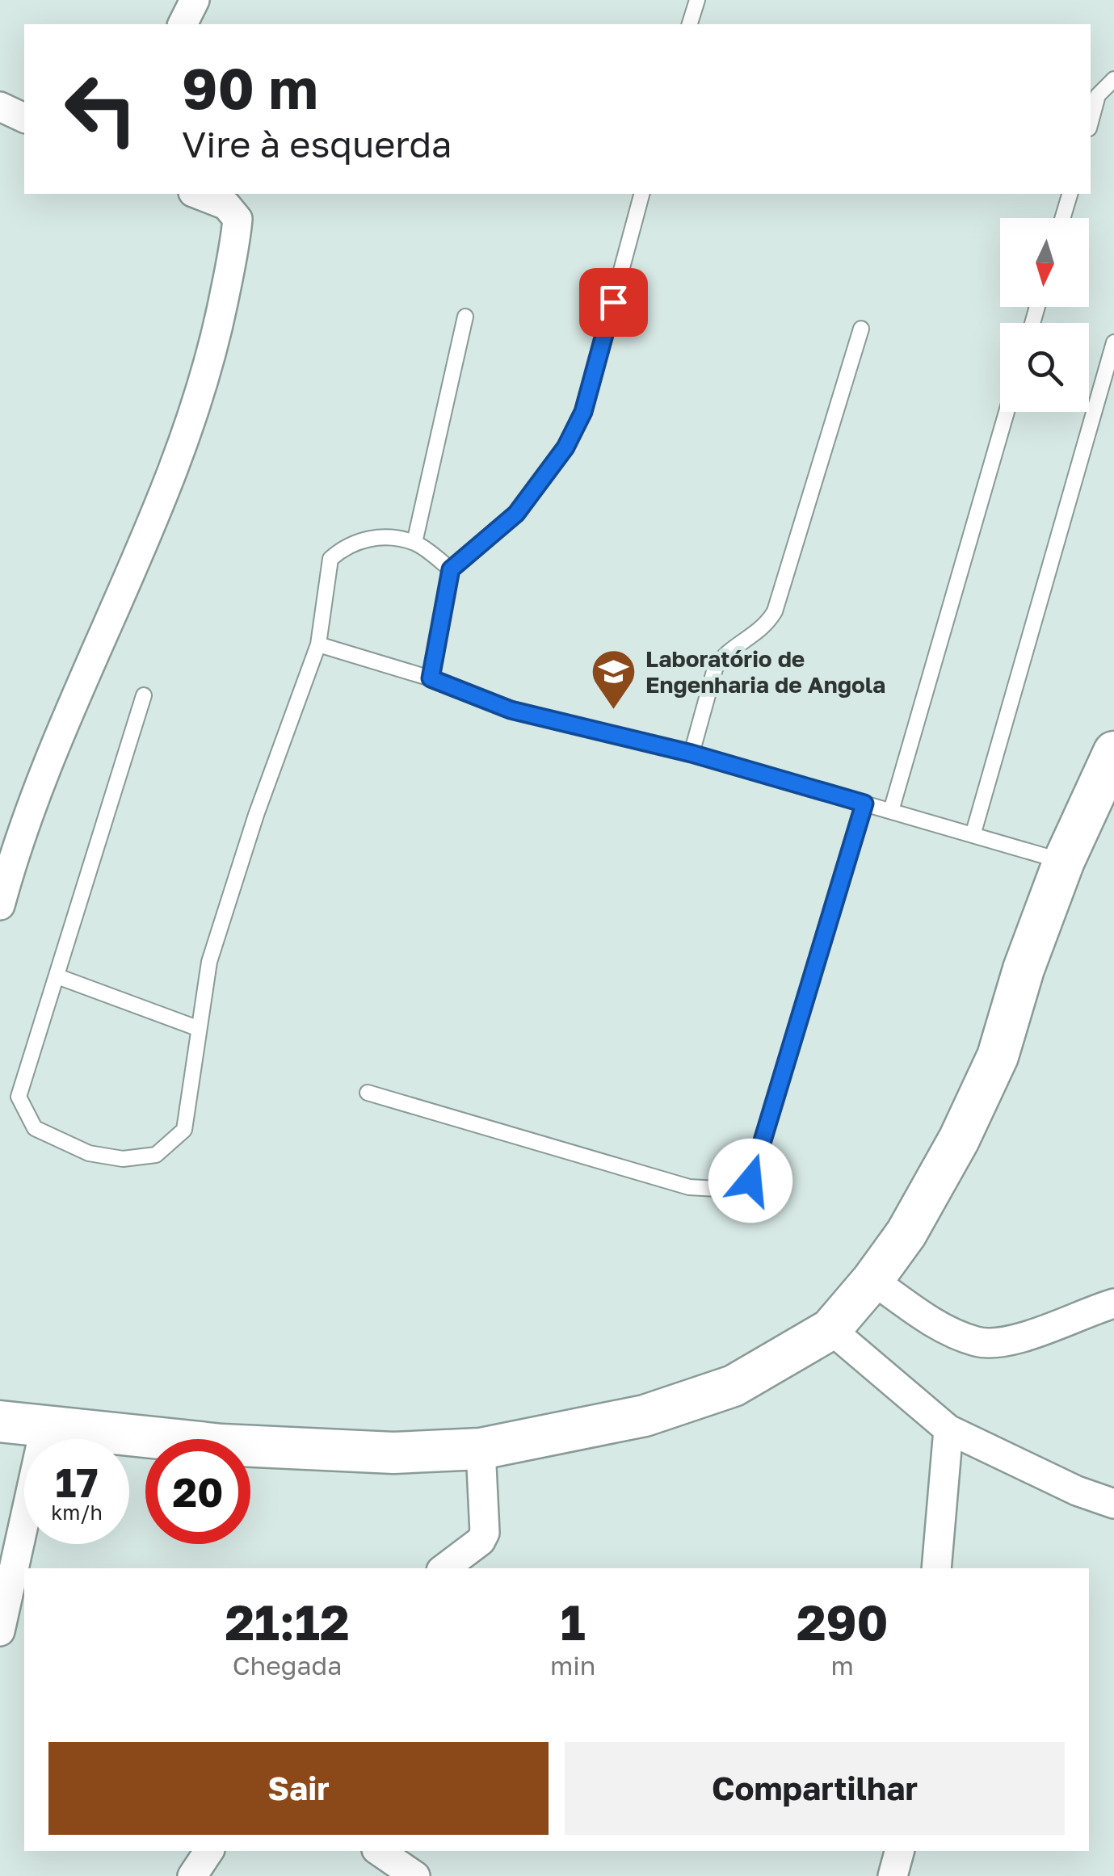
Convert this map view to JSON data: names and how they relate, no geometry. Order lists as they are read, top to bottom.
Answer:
{
  "places": {
    "school or university": ["Laboratório de Engenharia de Angola"]
  },
  "north": "bottom",
  "page": {
    "turn": ["90 m", "Vire à esquerda"],
    "speed": "17 km/h",
    "limit": "20",
    "eta": [
      "21:12",
      "Chegada",
      "1",
      "min",
      "290",
      "m"
    ],
    "buttons": ["Sair", "Compartilhar"]
  }
}
